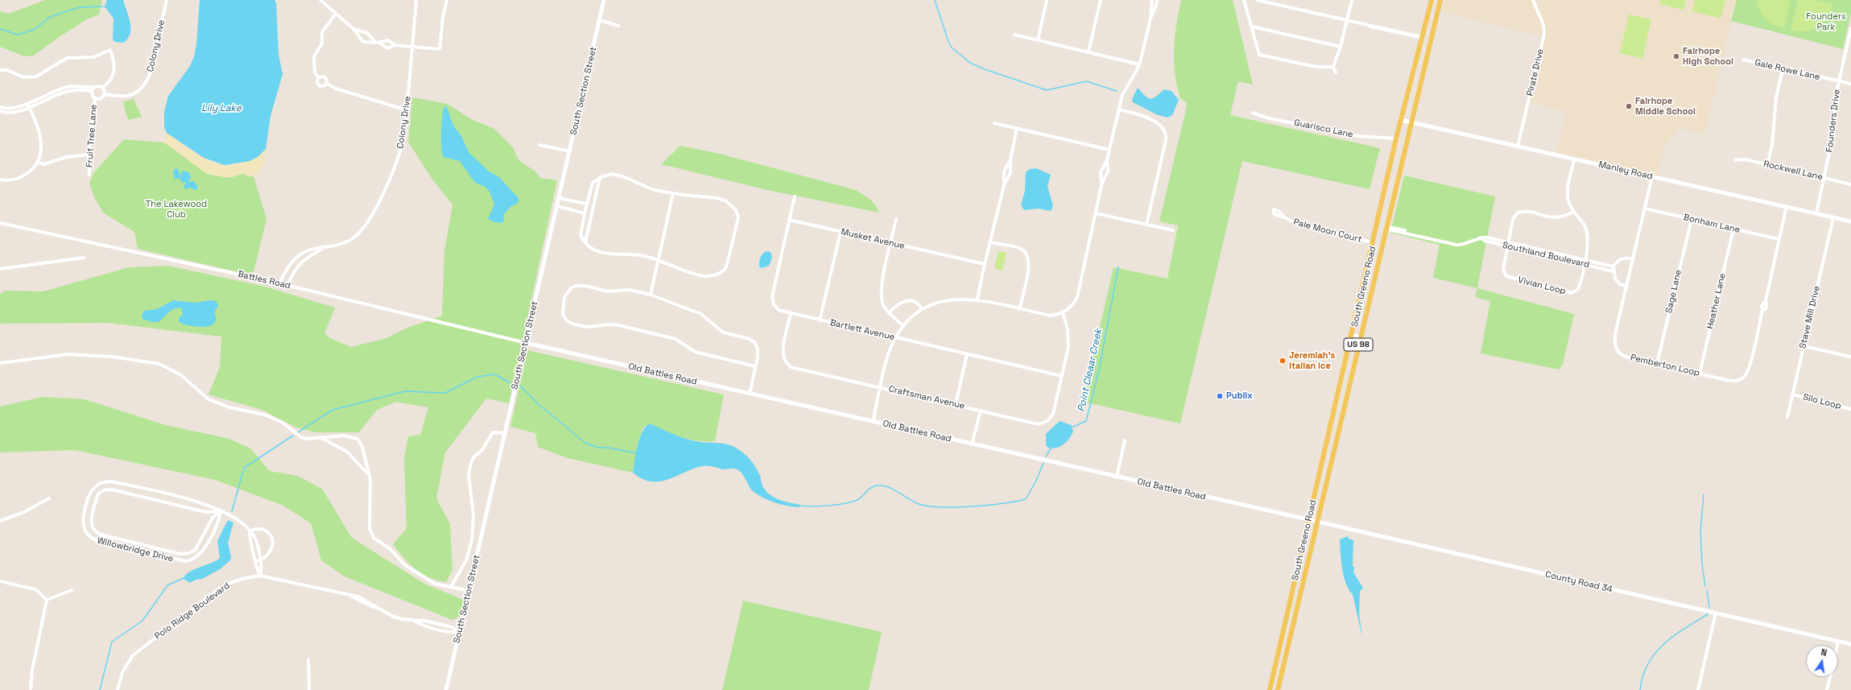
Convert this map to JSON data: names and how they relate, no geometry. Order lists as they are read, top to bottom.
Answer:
{
  "streets": {
    "main road": ["South Greeno Road", "US 98"],
    "street": [
      "Colony Drive",
      "Gale Rowe Lane",
      "Pirate Drive",
      "South Section Street",
      "Founders Drive",
      "Guarisco Lane",
      "Fruit Tree Lane",
      "Manley Road",
      "Rockwell Lane",
      "Bonham Lane",
      "Pale Moon Court",
      "Musket Avenue",
      "Southland Boulevard",
      "Battles Road",
      "Vivian Loop",
      "Sage Lane",
      "Heather Lane",
      "Stave Mill Drive",
      "Bartlett Avenue",
      "Pemberton Loop",
      "Old Battles Road",
      "Craftsman Avenue",
      "Silo Loop",
      "Willowbridge Drive",
      "County Road 34",
      "Polo Ridge Boulevard"
    ]
  },
  "crossings": [
    ["Colony Drive", "Fruit Tree Lane"],
    ["Colony Drive", "Battles Road"],
    ["Gale Rowe Lane", "Founders Drive"],
    ["Pirate Drive", "Manley Road"],
    ["South Section Street", "Battles Road"],
    ["South Section Street", "Old Battles Road"],
    ["South Section Street", "Polo Ridge Boulevard"],
    ["Founders Drive", "Manley Road"],
    ["Founders Drive", "Rockwell Lane"],
    ["Guarisco Lane", "South Greeno Road"],
    ["Manley Road", "South Greeno Road"],
    ["Manley Road", "Stave Mill Drive"],
    ["Manley Road", "Pemberton Loop"],
    ["Bonham Lane", "Sage Lane"],
    ["Bonham Lane", "Heather Lane"],
    ["Bonham Lane", "Pemberton Loop"],
    ["Pale Moon Court", "South Greeno Road"],
    ["Musket Avenue", "Bartlett Avenue"],
    ["Southland Boulevard", "Vivian Loop"],
    ["Southland Boulevard", "South Greeno Road"],
    ["Battles Road", "Old Battles Road"],
    ["South Greeno Road", "Old Battles Road"],
    ["South Greeno Road", "County Road 34"],
    ["Sage Lane", "Pemberton Loop"],
    ["Heather Lane", "Pemberton Loop"],
    ["Stave Mill Drive", "Silo Loop"],
    ["Bartlett Avenue", "Craftsman Avenue"],
    ["Old Battles Road", "County Road 34"]
  ],
  "water": ["Lily Lake", "Point Cleaar Creek"],
  "parks": ["Founders Park", "The Lakewood Club"],
  "places": [
    "Fairhope High School",
    "Fairhope Middle School",
    "Jeremiah's Italian Ice",
    "Publix"
  ],
  "north": "top"
}
